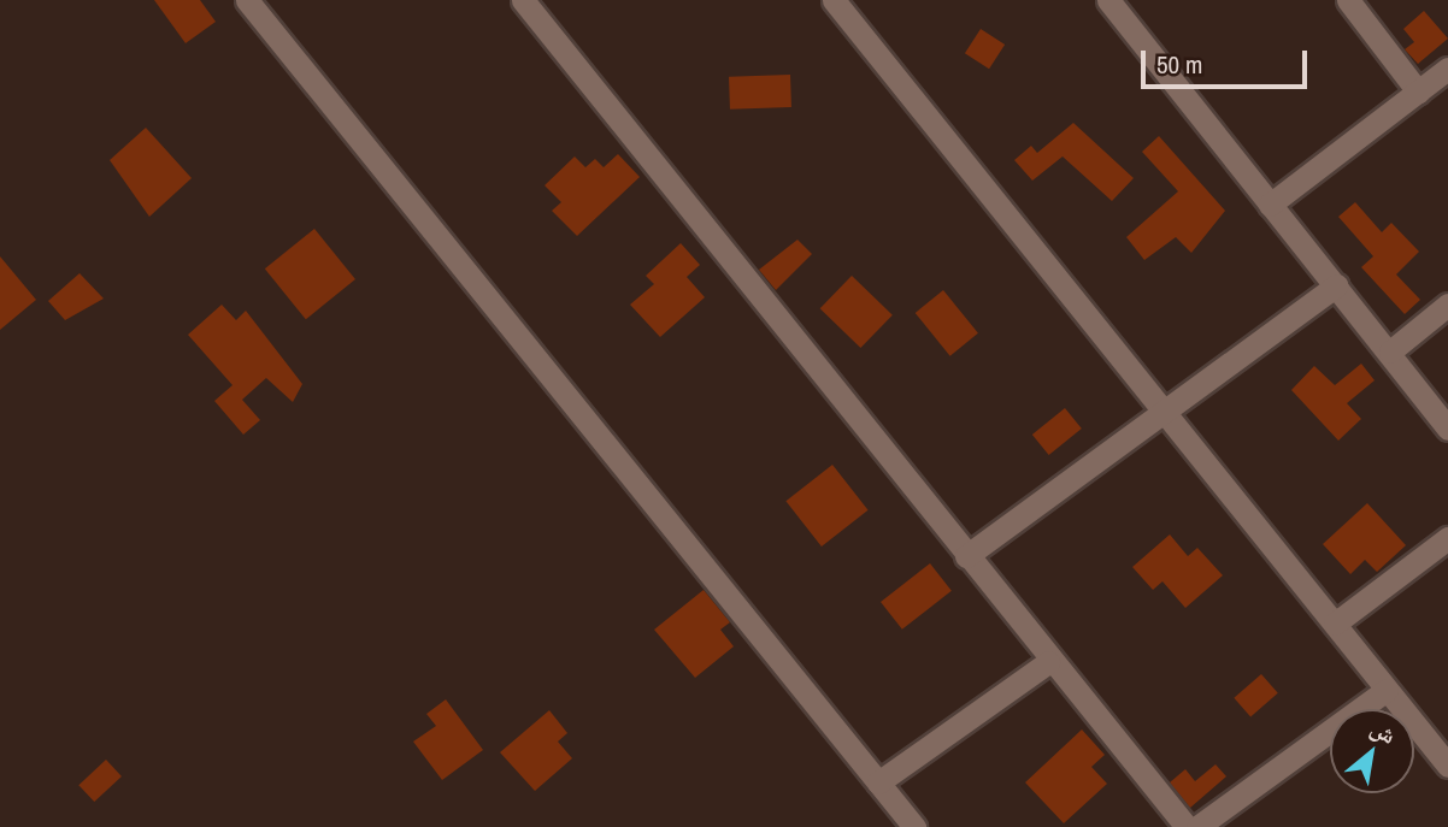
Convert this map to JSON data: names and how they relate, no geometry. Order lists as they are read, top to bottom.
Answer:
{
  "scale_bar": "50 m",
  "north": "top right"
}
